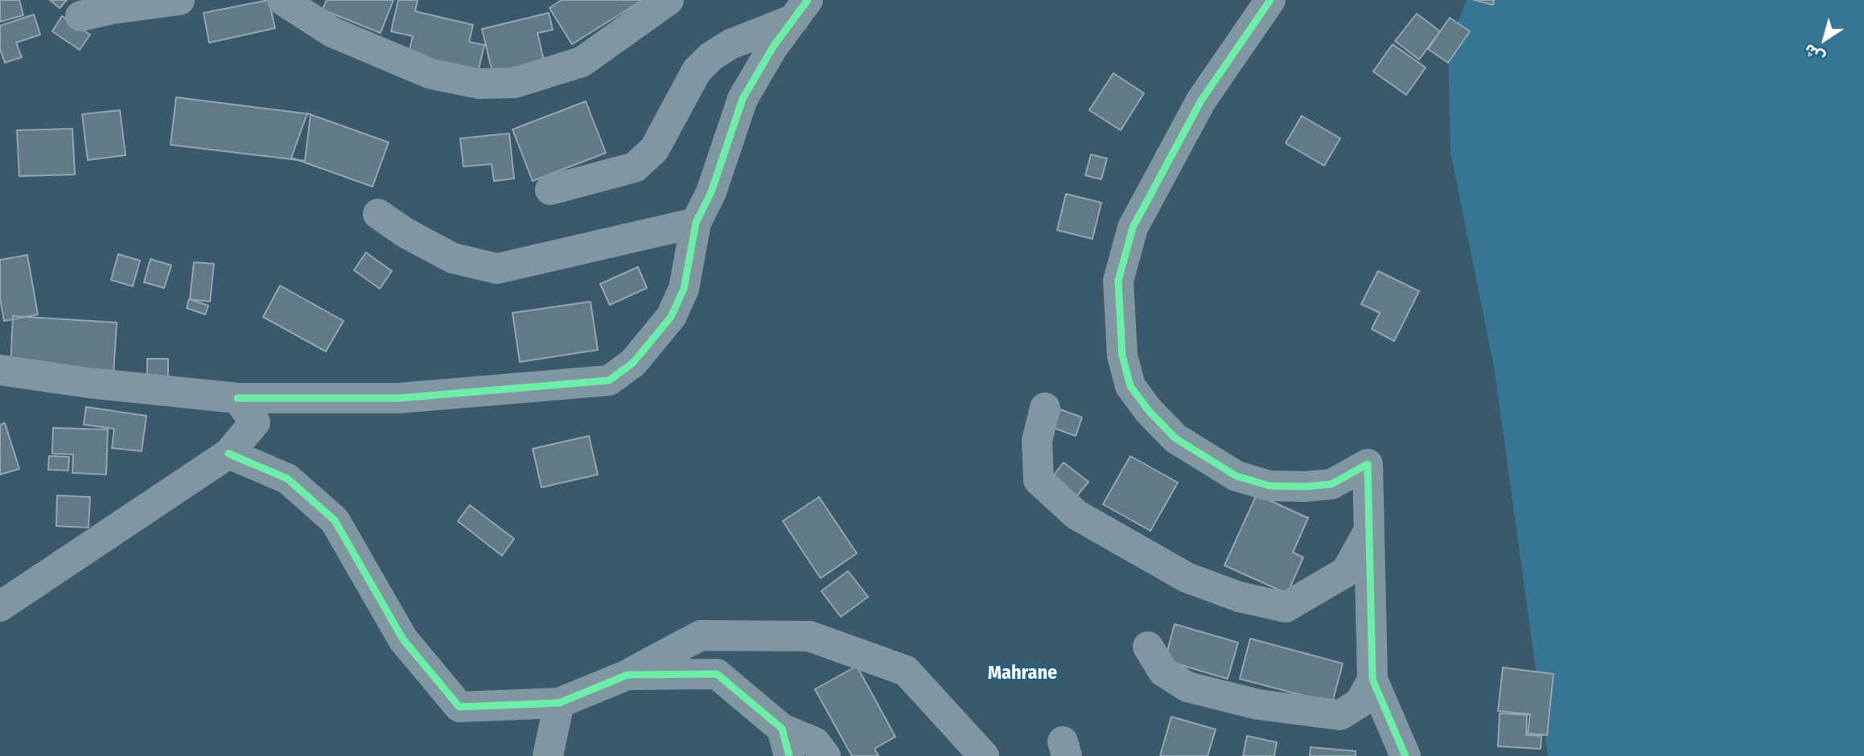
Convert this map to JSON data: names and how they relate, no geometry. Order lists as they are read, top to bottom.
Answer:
{
  "districts": ["Mahrane"],
  "north": "bottom left"
}
